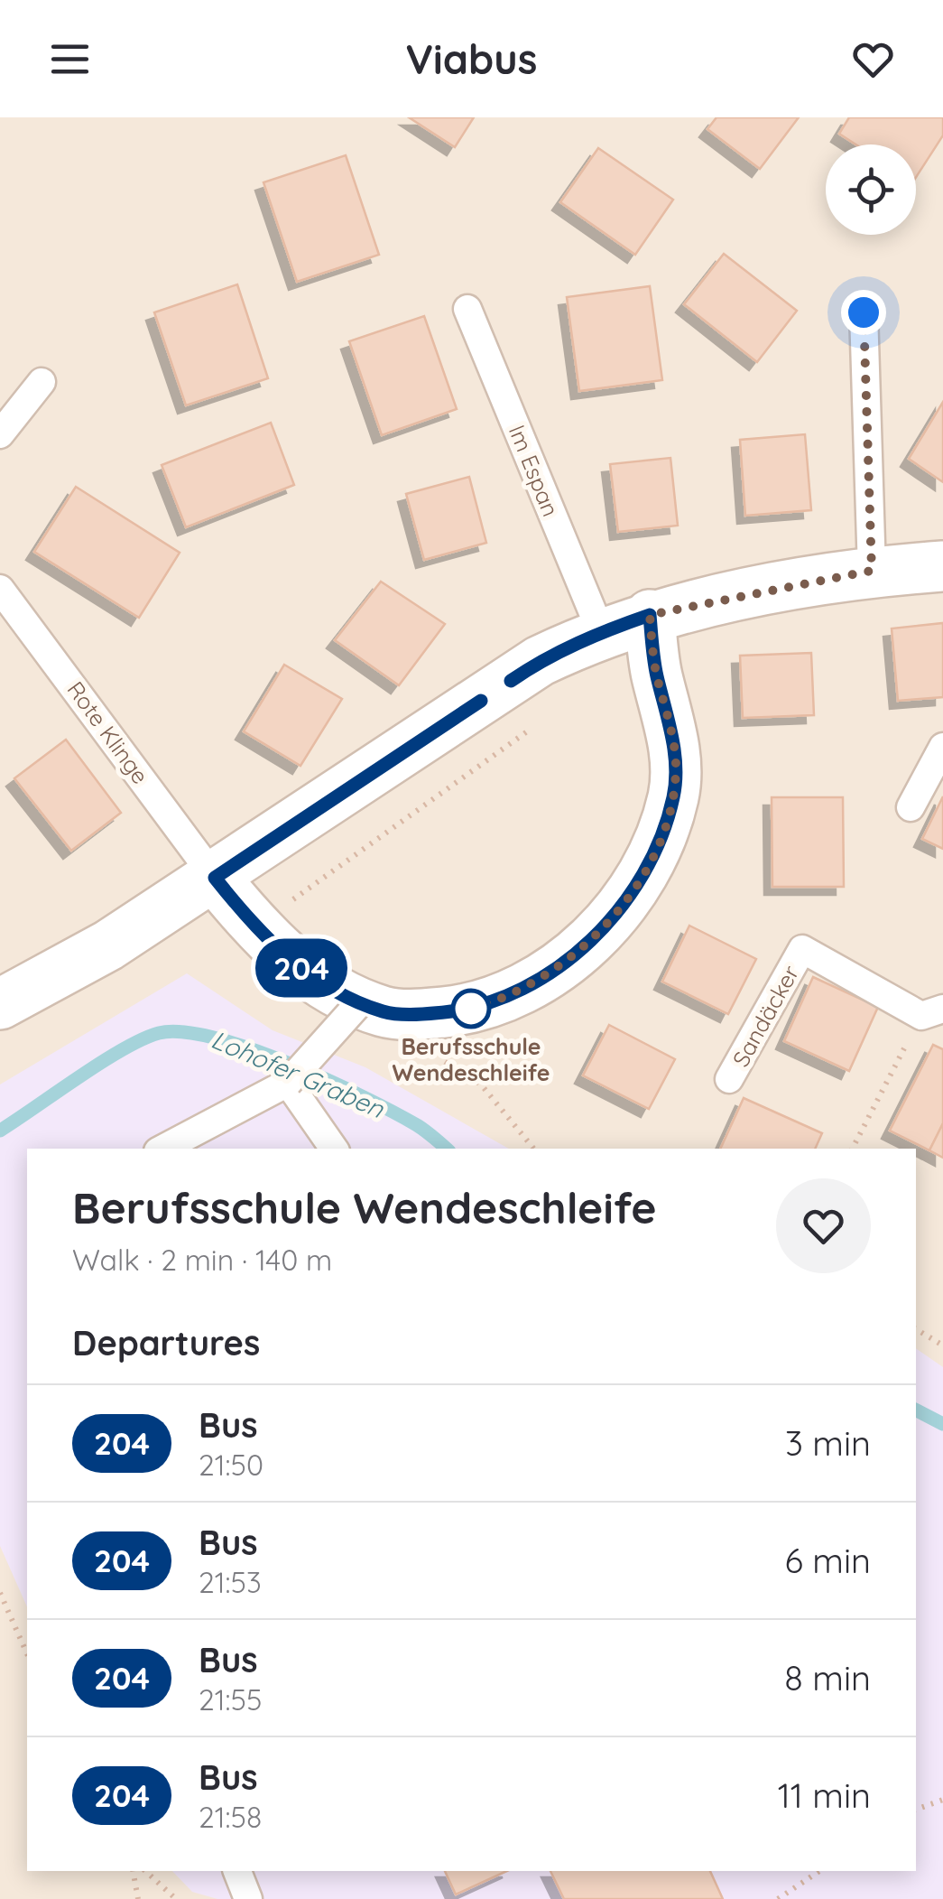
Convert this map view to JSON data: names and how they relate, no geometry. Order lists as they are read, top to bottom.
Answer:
{
  "streets": {
    "lane": ["Im Espan", "Rote Klinge", "Sandäcker"]
  },
  "water": ["Lohofer Graben"],
  "places": ["Berufsschule Wendeschleife"],
  "lines": ["bus line 204"],
  "page": {
    "header": "Viabus",
    "on_map": "204",
    "heading": [
      ["Berufsschule Wendeschleife", "Walk · 2 min · 140 m"],
      "Departures"
    ],
    "list": [
      {
        "mark": "204",
        "name": "Bus",
        "note": "21:50",
        "value": "3 min"
      },
      {
        "mark": "204",
        "name": "Bus",
        "note": "21:53",
        "value": "6 min"
      },
      {
        "mark": "204",
        "name": "Bus",
        "note": "21:55",
        "value": "8 min"
      },
      {
        "mark": "204",
        "name": "Bus",
        "note": "21:58",
        "value": "11 min"
      }
    ]
  }
}
